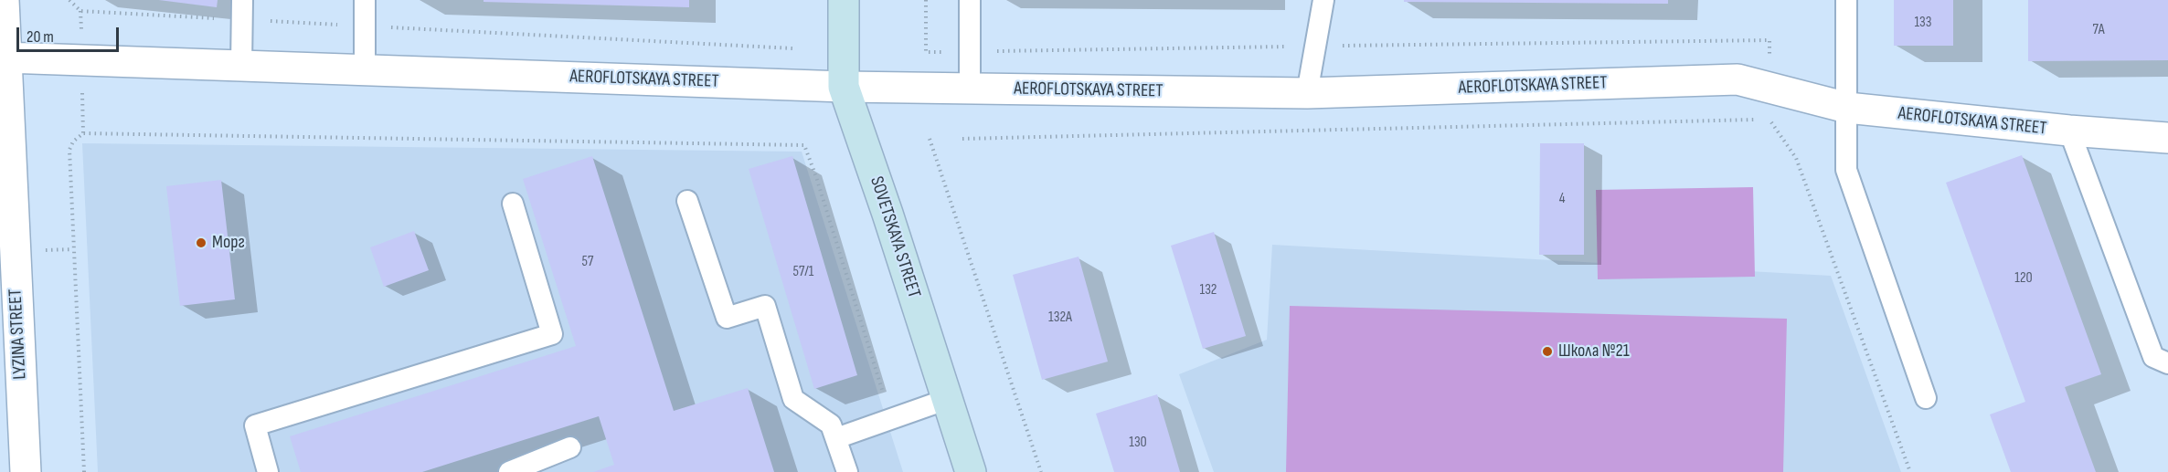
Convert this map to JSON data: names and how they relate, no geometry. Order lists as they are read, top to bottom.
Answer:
{
  "streets": {
    "main road": ["SOVETSKAYA STREET"],
    "street": ["AEROFLOTSKAYA STREET", "LYZINA STREET"]
  },
  "crossings": [
    ["AEROFLOTSKAYA STREET", "SOVETSKAYA STREET"],
    ["AEROFLOTSKAYA STREET", "LYZINA STREET"]
  ],
  "places": ["Морг", "Школа №21"],
  "house_numbers": [
    "133",
    "7А",
    "4",
    "57",
    "57/1",
    "120",
    "132",
    "132А",
    "130"
  ],
  "scale_bar": "20 m"
}
